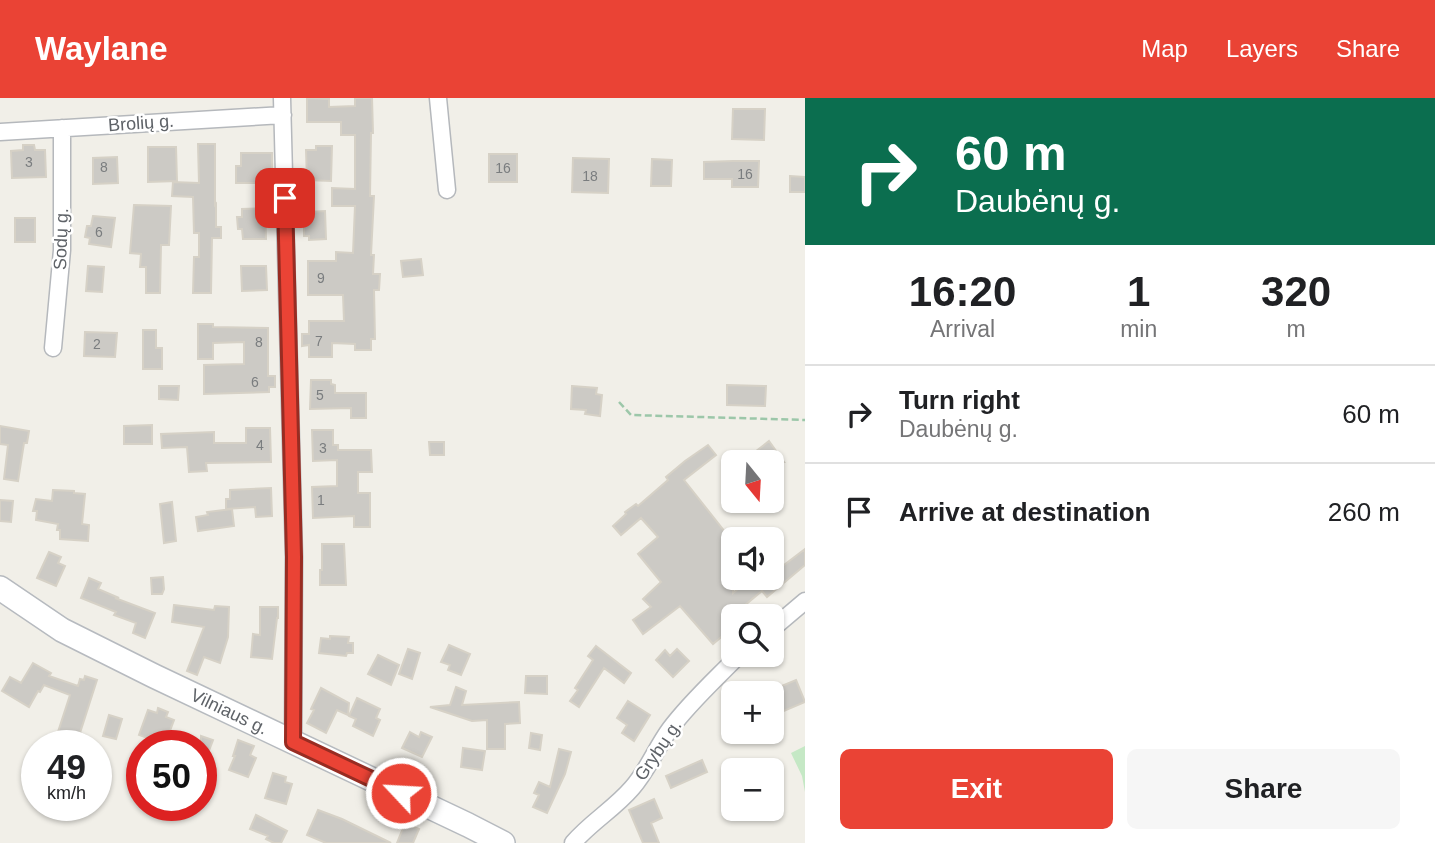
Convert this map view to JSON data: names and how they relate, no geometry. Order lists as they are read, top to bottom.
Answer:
{
  "streets": {
    "main road": ["Vilniaus g."],
    "street": ["Brolių g.", "Sodų g.", "Grybų g."]
  },
  "crossings": [
    ["Brolių g.", "Sodų g."]
  ],
  "house_numbers": [
    "3",
    "8",
    "16",
    "16",
    "18",
    "6",
    "9",
    "7",
    "8",
    "2",
    "6",
    "5",
    "4",
    "3",
    "1"
  ],
  "north": "bottom",
  "page": {
    "header": "Waylane",
    "nav": ["Map", "Layers", "Share"],
    "turn": ["60 m", "Daubėnų g."],
    "eta": [
      "16:20",
      "Arrival",
      "1",
      "min",
      "320",
      "m"
    ],
    "list": [
      {
        "name": "Turn right",
        "note": "Daubėnų g.",
        "value": "60 m"
      },
      {
        "name": "Arrive at destination",
        "value": "260 m"
      }
    ],
    "map_buttons": ["+", "−"],
    "speed": "49 km/h",
    "limit": "50",
    "buttons": ["Exit", "Share"]
  }
}
